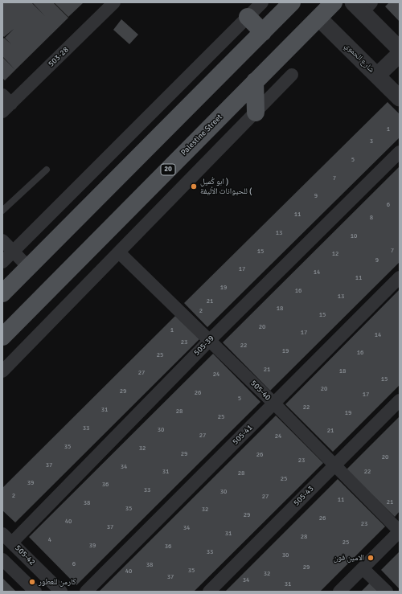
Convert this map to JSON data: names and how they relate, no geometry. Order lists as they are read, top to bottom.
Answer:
{
  "streets": {
    "main road": ["Palestine Street", "20"],
    "street": [
      "503-28",
      "شارع الحموي",
      "505-39",
      "505-40",
      "505-41",
      "505-43",
      "505-42"
    ]
  },
  "crossings": [
    ["شارع الحموي", "Palestine Street"],
    ["505-39", "505-40"],
    ["505-39", "505-42"],
    ["505-40", "505-41"],
    ["505-40", "505-43"]
  ],
  "places": ["ابو كُميل ) للحيوانات الأليفة (", "الامين فون", "كارمن للعطور"],
  "house_numbers": [
    "1",
    "3",
    "5",
    "7",
    "9",
    "6",
    "11",
    "8",
    "13",
    "10",
    "7",
    "15",
    "12",
    "9",
    "17",
    "14",
    "11",
    "19",
    "16",
    "13",
    "21",
    "18",
    "2",
    "15",
    "20",
    "1",
    "17",
    "14",
    "23",
    "22",
    "19",
    "16",
    "25",
    "21",
    "18",
    "27",
    "24",
    "15",
    "20",
    "29",
    "26",
    "17",
    "5",
    "22",
    "31",
    "28",
    "19",
    "25",
    "33",
    "30",
    "21",
    "27",
    "24",
    "35",
    "32",
    "29",
    "26",
    "20",
    "23",
    "37",
    "34",
    "31",
    "22",
    "28",
    "25",
    "39",
    "36",
    "33",
    "30",
    "2",
    "27",
    "11",
    "21",
    "38",
    "35",
    "32",
    "29",
    "26",
    "40",
    "23",
    "37",
    "34",
    "31",
    "28",
    "4",
    "25",
    "39",
    "36",
    "33",
    "30",
    "6",
    "38",
    "29",
    "35",
    "40",
    "32",
    "37",
    "34",
    "31"
  ]
}
